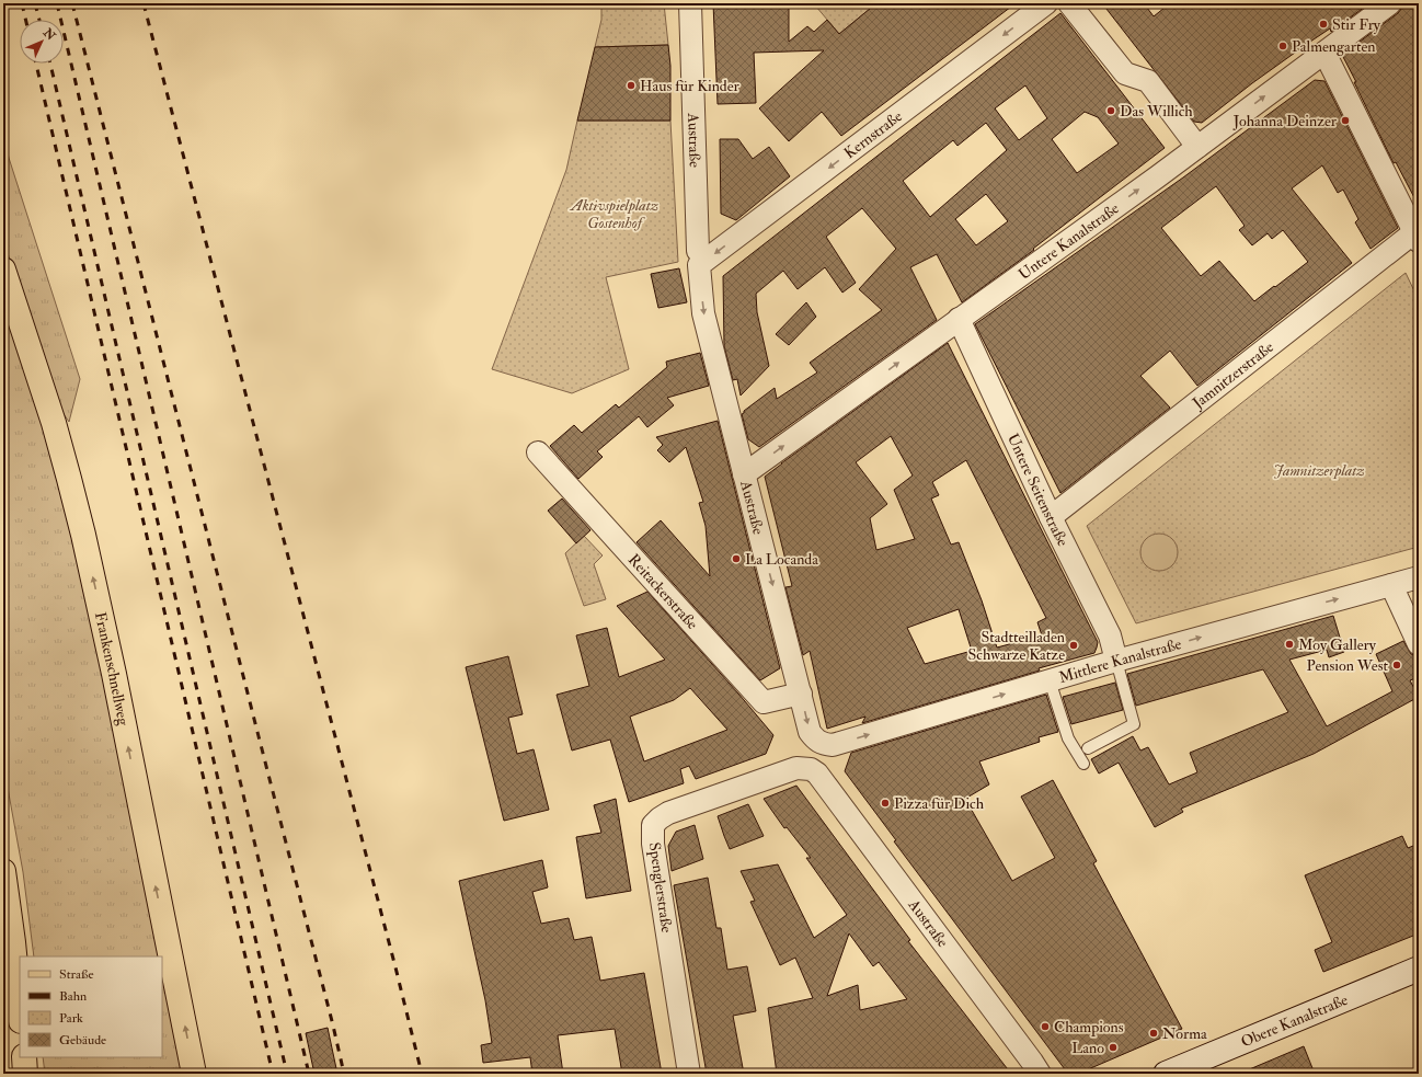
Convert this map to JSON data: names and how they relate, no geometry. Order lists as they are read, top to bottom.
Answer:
{
  "streets": {
    "main road": ["Frankenschnellweg"],
    "street": [
      "Kernstraße",
      "Austraße",
      "Untere Kanalstraße",
      "Jamnitzerstraße",
      "Untere Seitenstraße",
      "Reitackerstraße",
      "Mittlere Kanalstraße",
      "Spenglerstraße",
      "Obere Kanalstraße"
    ]
  },
  "crossings": [
    ["Kernstraße", "Austraße"],
    ["Austraße", "Untere Kanalstraße"],
    ["Austraße", "Reitackerstraße"],
    ["Austraße", "Mittlere Kanalstraße"],
    ["Austraße", "Spenglerstraße"],
    ["Untere Kanalstraße", "Untere Seitenstraße"],
    ["Jamnitzerstraße", "Untere Seitenstraße"],
    ["Untere Seitenstraße", "Mittlere Kanalstraße"]
  ],
  "one_way": [
    "Kernstraße",
    "Austraße",
    "Untere Kanalstraße",
    "Mittlere Kanalstraße",
    "Frankenschnellweg"
  ],
  "parks": ["Aktivspielplatz Gostenhof", "Jamnitzerplatz"],
  "places": [
    "Stir Fry",
    "Palmengarten",
    "Haus für Kinder",
    "Das Willich",
    "Johanna Deinzer",
    "La Locanda",
    "Moy Gallery",
    "Stadtteilladen Schwarze Katze",
    "Pension West",
    "Pizza für Dich",
    "Champions",
    "Norma",
    "Lano"
  ],
  "legend": [
    "Straße",
    "Bahn",
    "Park",
    "Gebäude"
  ],
  "north": "top right"
}
